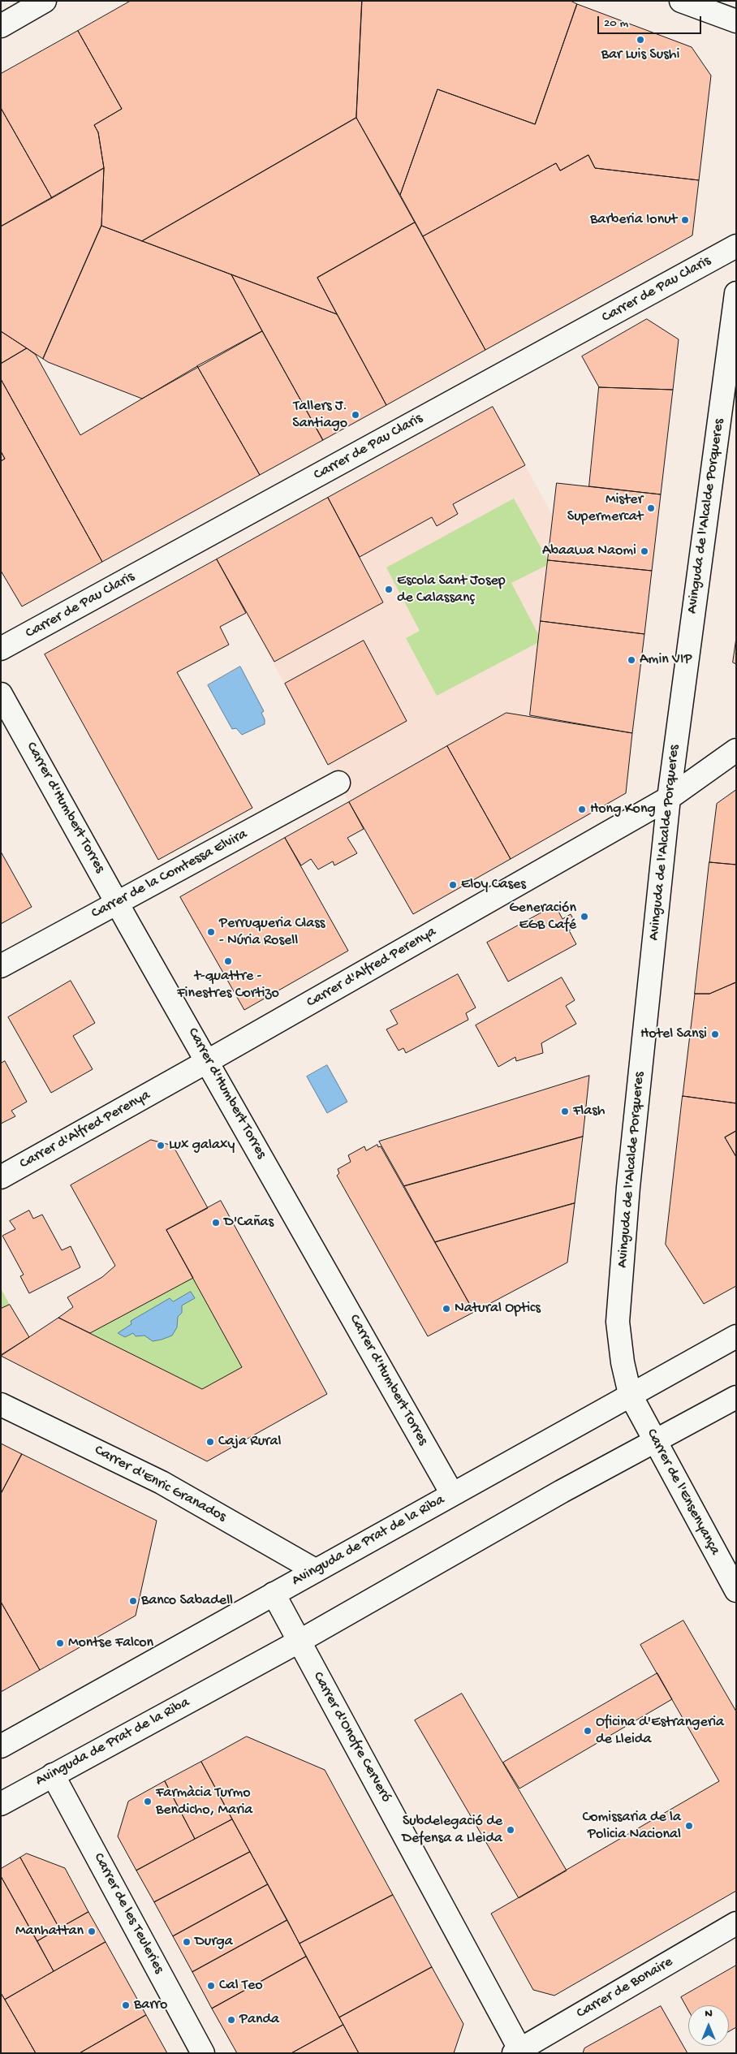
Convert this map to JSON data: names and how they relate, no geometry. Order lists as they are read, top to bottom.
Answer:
{
  "streets": {
    "street": [
      "Carrer de Pau Claris",
      "Avinguda de l'Alcalde Porqueres",
      "Carrer d'Humbert Torres",
      "Carrer de la Comtessa Elvira",
      "Carrer d'Alfred Perenya",
      "Carrer d'Enric Granados",
      "Carrer de l'Ensenyança",
      "Avinguda de Prat de la Riba",
      "Carrer d'Onofre Cerveró",
      "Carrer de les Teuleries",
      "Carrer de Bonaire"
    ]
  },
  "crossings": [
    ["Avinguda de l'Alcalde Porqueres", "Carrer d'Alfred Perenya"],
    ["Avinguda de l'Alcalde Porqueres", "Carrer de l'Ensenyança"],
    ["Avinguda de l'Alcalde Porqueres", "Avinguda de Prat de la Riba"],
    ["Carrer d'Humbert Torres", "Carrer de la Comtessa Elvira"],
    ["Carrer d'Humbert Torres", "Carrer d'Alfred Perenya"],
    ["Carrer d'Humbert Torres", "Avinguda de Prat de la Riba"],
    ["Carrer d'Enric Granados", "Avinguda de Prat de la Riba"],
    ["Carrer de l'Ensenyança", "Avinguda de Prat de la Riba"],
    ["Avinguda de Prat de la Riba", "Carrer d'Onofre Cerveró"],
    ["Avinguda de Prat de la Riba", "Carrer de les Teuleries"],
    ["Carrer d'Onofre Cerveró", "Carrer de Bonaire"]
  ],
  "places": [
    "Bar Luis Sushi",
    "Barberia Ionut",
    "Tallers J. Santiago",
    "Mister Supermercat",
    "Abaawa Naomi",
    "Escola Sant Josep de Calassanç",
    "Amin VIP",
    "Hong Kong",
    "Eloy Cases",
    "Generación EGB Café",
    "Perruqueria Class - Núria Rosell",
    "t-quattre - Finestres Cortizo",
    "Hotel Sansi",
    "Flash",
    "Lux galaxy",
    "D'Cañas",
    "Natural Optics",
    "Caja Rural",
    "Banco Sabadell",
    "Montse Falcon",
    "Oficina d'Estrangeria de Lleida",
    "Farmàcia Turmo Bendicho, Maria",
    "Comissaria de la Policia Nacional",
    "Subdelegació de Defensa a Lleida",
    "Manhattan",
    "Durga",
    "Cal Teo",
    "Barro",
    "Panda"
  ],
  "scale_bar": "20 m",
  "north": "top"
}
